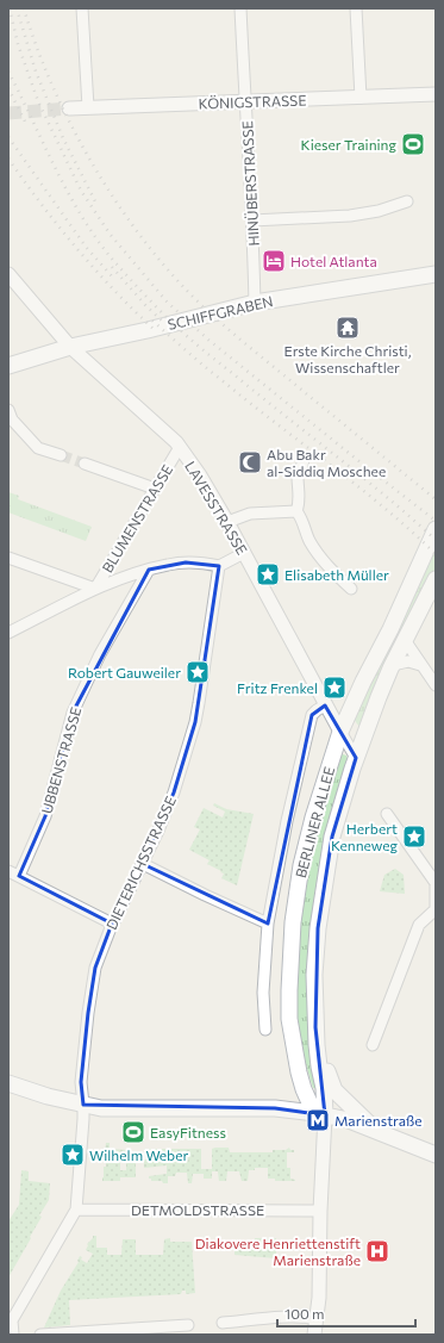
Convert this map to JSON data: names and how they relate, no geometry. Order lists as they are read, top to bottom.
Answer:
{
  "streets": {
    "main road": ["SCHIFFGRABEN", "BERLINER ALLEE"],
    "street": [
      "KÖNIGSTRASSE",
      "HINÜBERSTRASSE",
      "LAVESSTRASSE",
      "BLUMENSTRASSE",
      "UBBENSTRASSE",
      "DIETERICHSSTRASSE",
      "DETMOLDSTRASSE"
    ]
  },
  "crossings": [
    ["KÖNIGSTRASSE", "HINÜBERSTRASSE"],
    ["HINÜBERSTRASSE", "SCHIFFGRABEN"],
    ["SCHIFFGRABEN", "LAVESSTRASSE"],
    ["LAVESSTRASSE", "BLUMENSTRASSE"],
    ["LAVESSTRASSE", "BERLINER ALLEE"],
    ["BERLINER ALLEE", "DETMOLDSTRASSE"],
    ["DIETERICHSSTRASSE", "DETMOLDSTRASSE"]
  ],
  "places": {
    "sports": ["Kieser Training", "EasyFitness"],
    "hotel": ["Hotel Atlanta"],
    "temple": ["Erste Kirche Christi, Wissenschaftler"],
    "mosque": ["Abu Bakr al-Siddiq Moschee"],
    "place": [
      "Elisabeth Müller",
      "Robert Gauweiler",
      "Fritz Frenkel",
      "Herbert Kenneweg",
      "Wilhelm Weber"
    ],
    "metro station": ["Marienstraße"],
    "hospital": ["Diakovere Henriettenstift Marienstraße"]
  },
  "scale_bar": "100 m"
}
